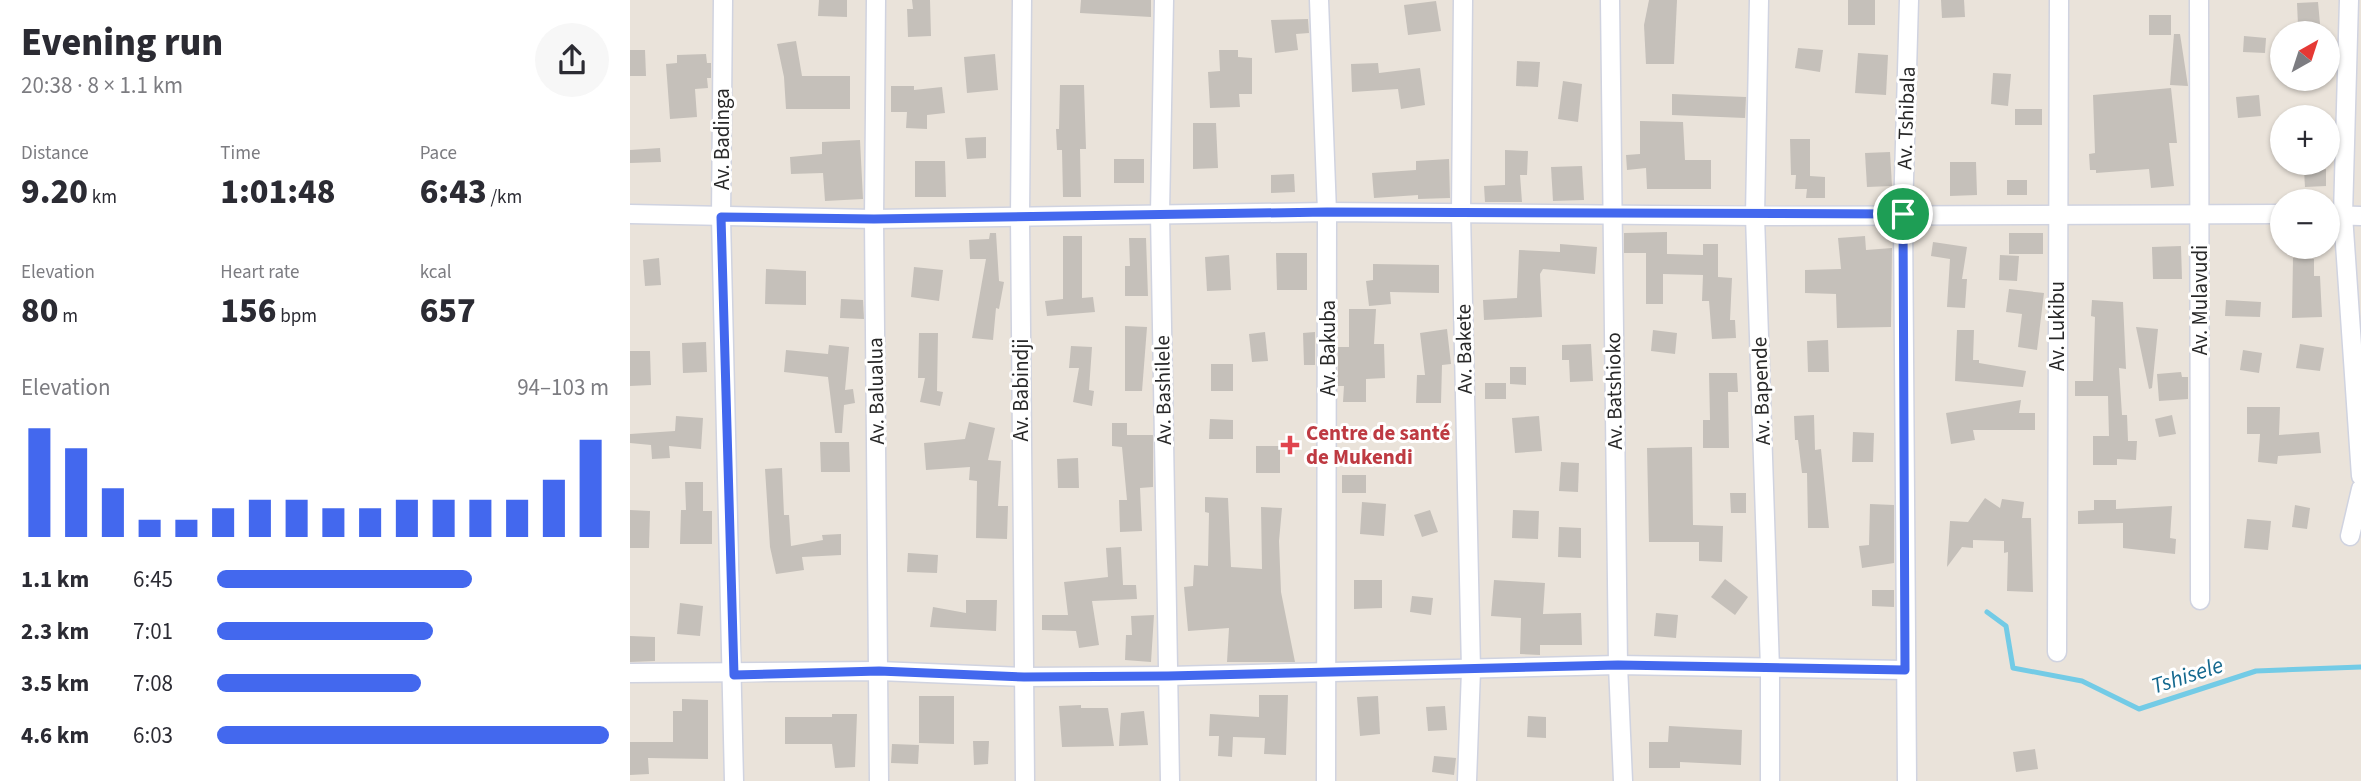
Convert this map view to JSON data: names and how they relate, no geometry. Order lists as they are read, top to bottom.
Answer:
{
  "streets": {
    "street": [
      "Av. Tshibala",
      "Av. Badinga",
      "Av. Mulavudi",
      "Av. Lukibu",
      "Av. Bakuba",
      "Av. Bakete",
      "Av. Babindji",
      "Av. Bashilele",
      "Av. Balualua",
      "Av. Batshioko",
      "Av. Bapende"
    ]
  },
  "water": ["Tshisele"],
  "places": {
    "health": ["Centre de santé de Mukendi"]
  },
  "north": "top right",
  "page": {
    "heading": ["Evening run", "20:38 · 8 × 1.1 km"],
    "map_buttons": ["+", "−"],
    "stats": [
      ["Distance", "9.20 km"],
      ["Time", "1:01:48"],
      ["Pace", "6:43 /km"],
      ["Elevation", "80 m"],
      ["Heart rate", "156 bpm"],
      ["kcal", "657"]
    ],
    "chart": ["Elevation", "94–103 m"],
    "list": [
      {
        "name": "1.1 km",
        "note": "6:45"
      },
      {
        "name": "2.3 km",
        "note": "7:01"
      },
      {
        "name": "3.5 km",
        "note": "7:08"
      },
      {
        "name": "4.6 km",
        "note": "6:03"
      }
    ]
  }
}
